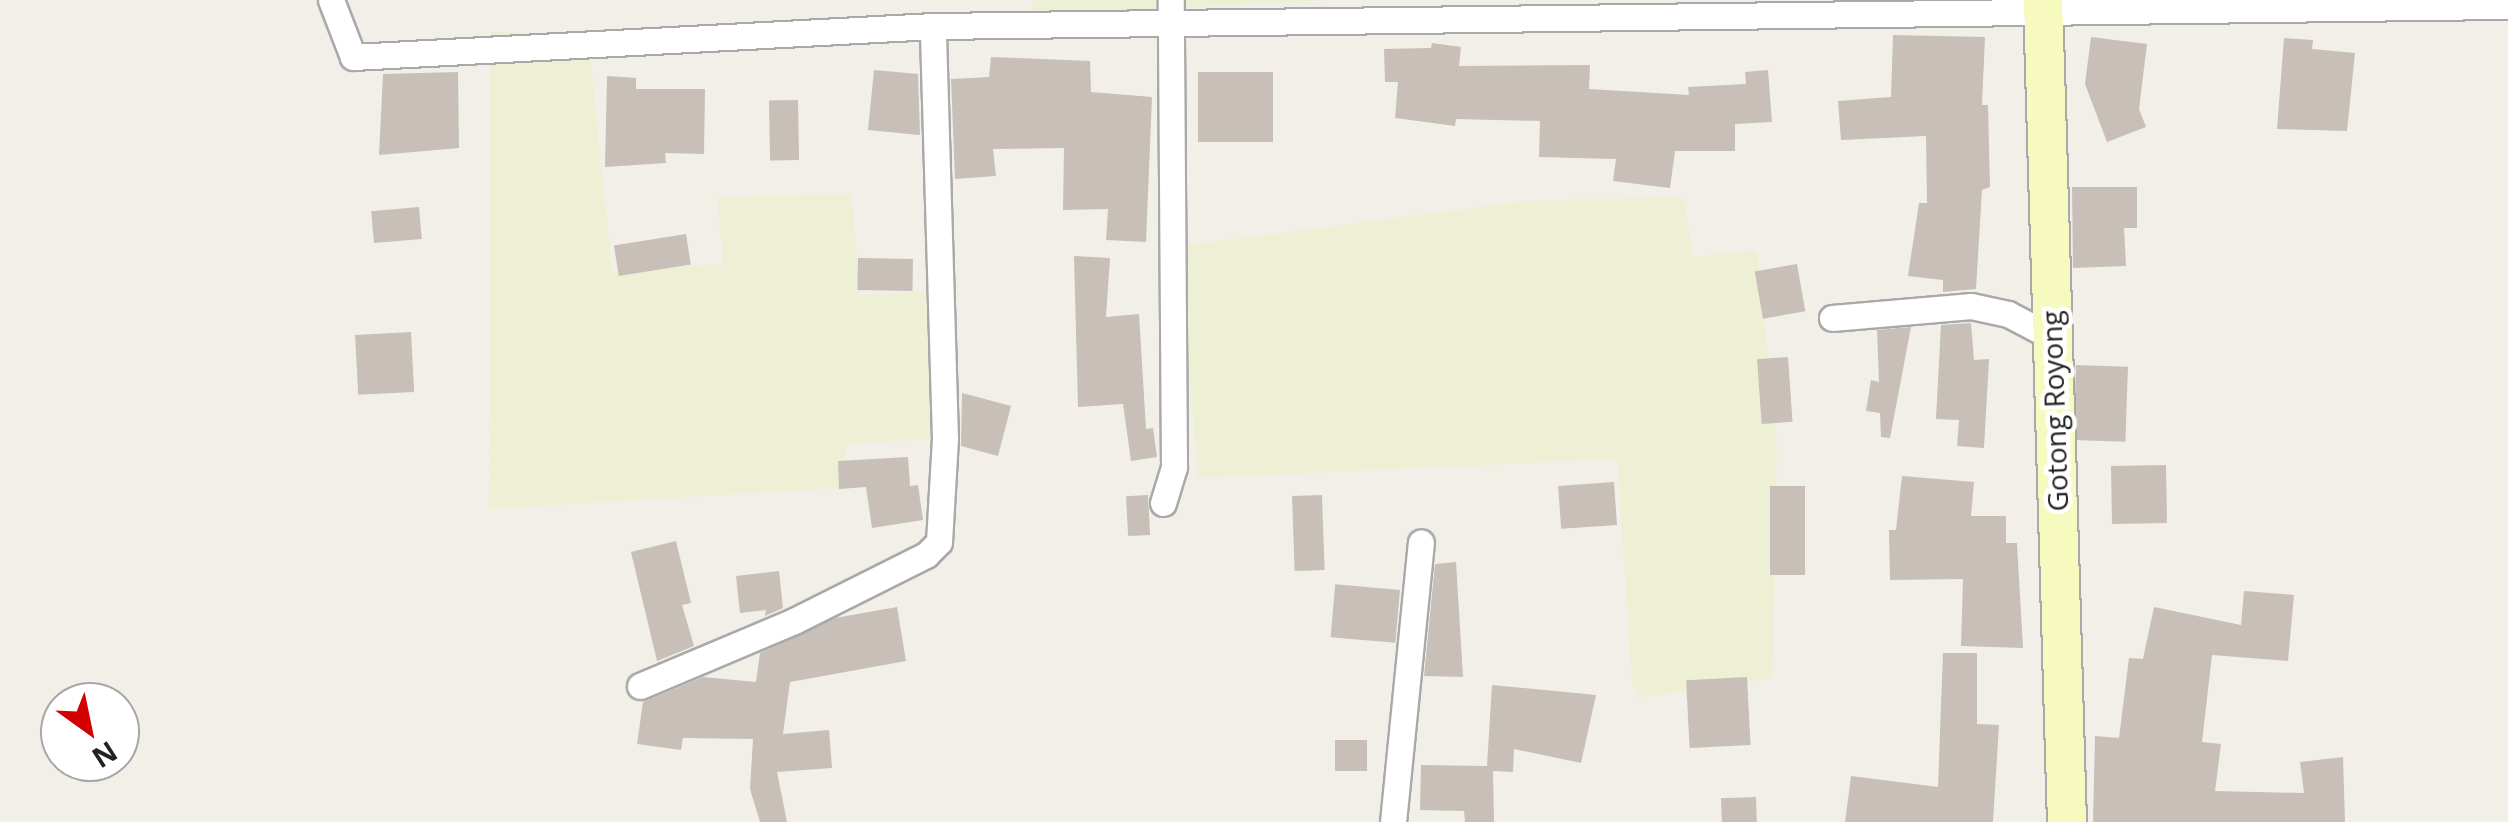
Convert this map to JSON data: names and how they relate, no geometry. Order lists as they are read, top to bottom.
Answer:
{
  "streets": {
    "street": ["Gotong Royong"]
  },
  "north": "bottom right"
}
